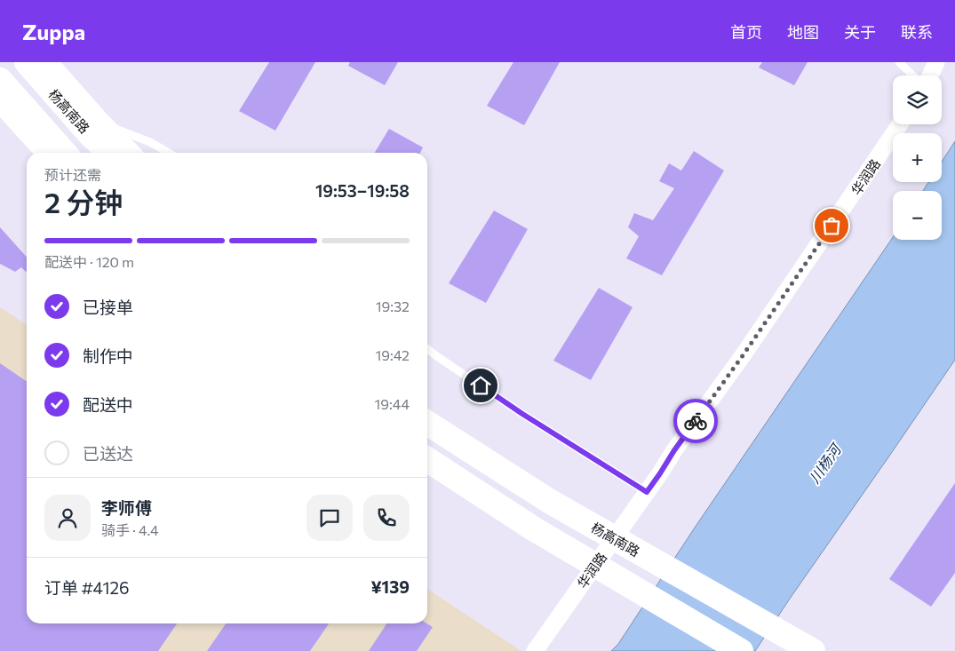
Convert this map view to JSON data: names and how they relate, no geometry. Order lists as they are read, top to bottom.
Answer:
{
  "streets": {
    "main road": ["杨高南路"],
    "street": ["华润路"]
  },
  "water": ["川杨河"],
  "page": {
    "header": "Zuppa",
    "nav": [
      "首页",
      "地图",
      "关于",
      "联系"
    ],
    "map_buttons": ["+", "−"],
    "heading": ["2 分钟", "预计还需", "19:53–19:58"],
    "panel": [
      "李师傅",
      "骑手 · 4.4",
      "订单 #4126",
      "¥139"
    ],
    "bar": "配送中 · 120 m",
    "list": [
      ["已接单", "19:32"],
      ["制作中", "19:42"],
      ["配送中", "19:44"],
      "已送达"
    ]
  }
}
